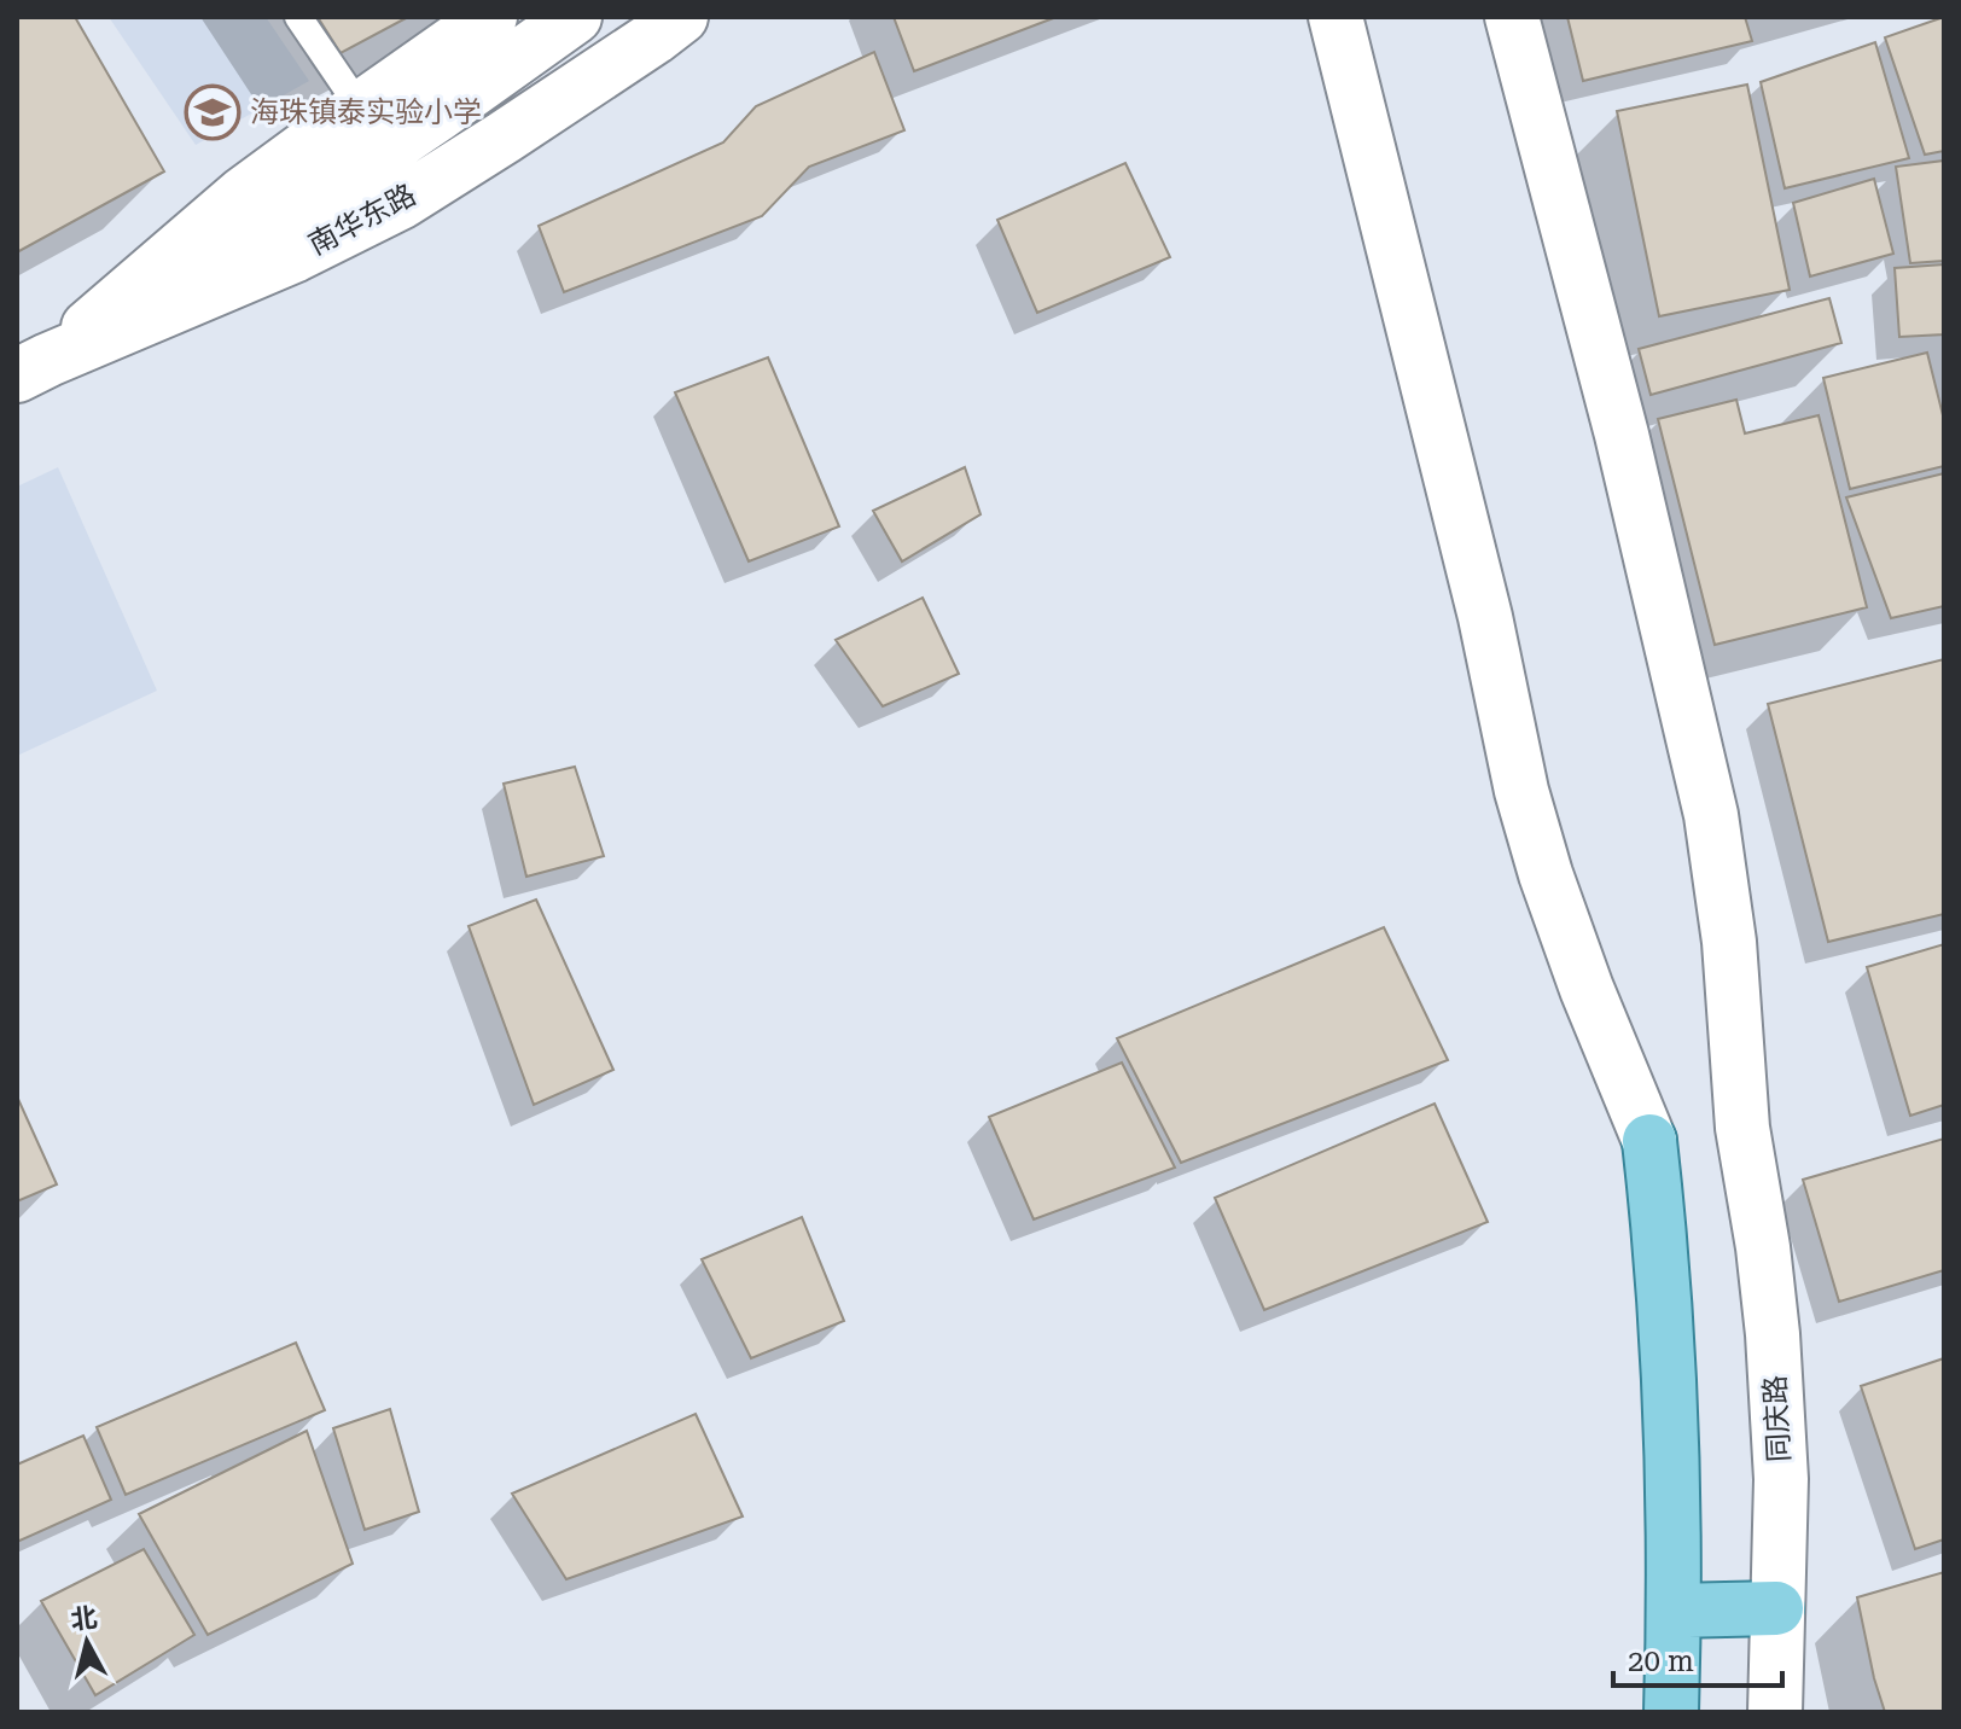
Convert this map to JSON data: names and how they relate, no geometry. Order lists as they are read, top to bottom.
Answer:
{
  "streets": {
    "street": ["南华东路", "同庆路"]
  },
  "places": {
    "school or university": ["海珠镇泰实验小学"]
  },
  "scale_bar": "20 m",
  "north": "top"
}
